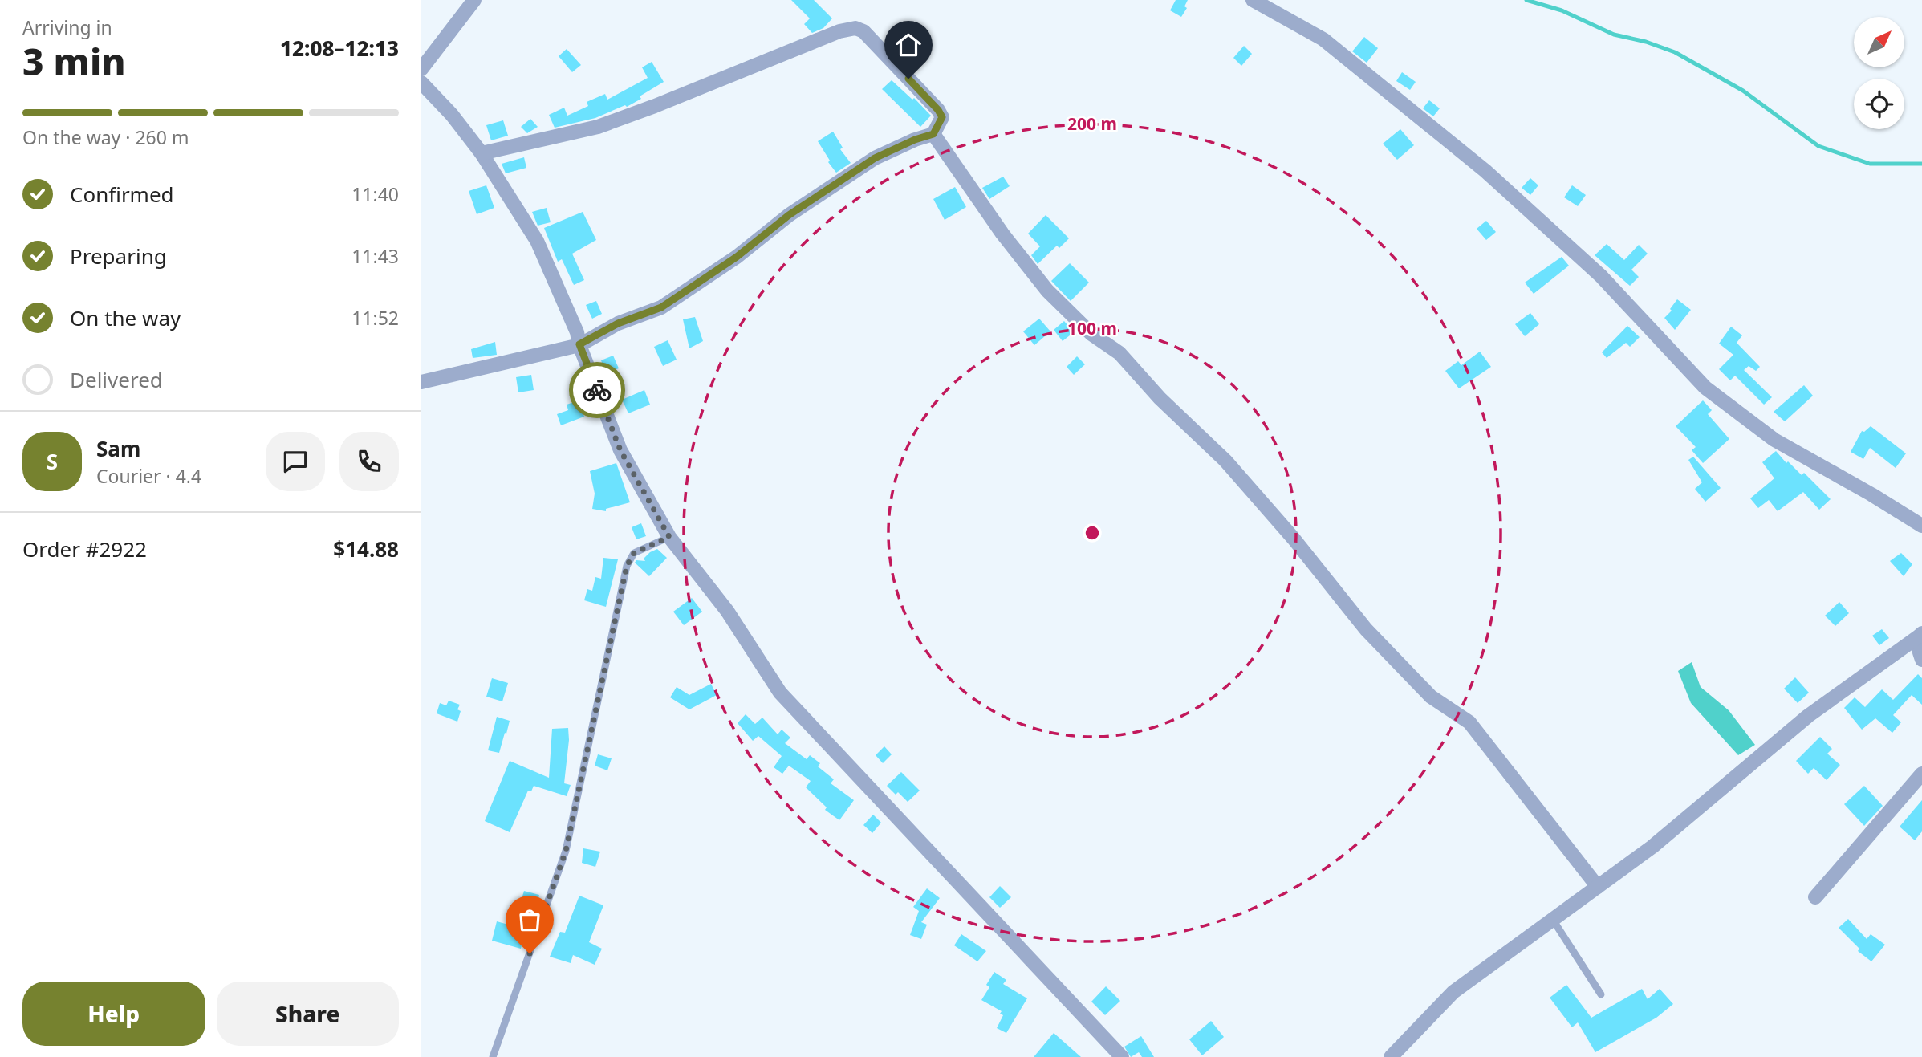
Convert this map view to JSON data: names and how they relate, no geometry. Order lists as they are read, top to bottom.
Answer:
{
  "north": "top right",
  "page": {
    "heading": ["3 min", "Arriving in", "12:08–12:13"],
    "panel": [
      "Sam",
      "Courier · 4.4",
      "Order #2922",
      "$14.88"
    ],
    "bar": "On the way · 260 m",
    "list": [
      ["Confirmed", "11:40"],
      ["Preparing", "11:43"],
      ["On the way", "11:52"],
      "Delivered"
    ],
    "round": "S",
    "buttons": ["Help", "Share"]
  },
  "rings": ["200 m", "100 m"]
}
